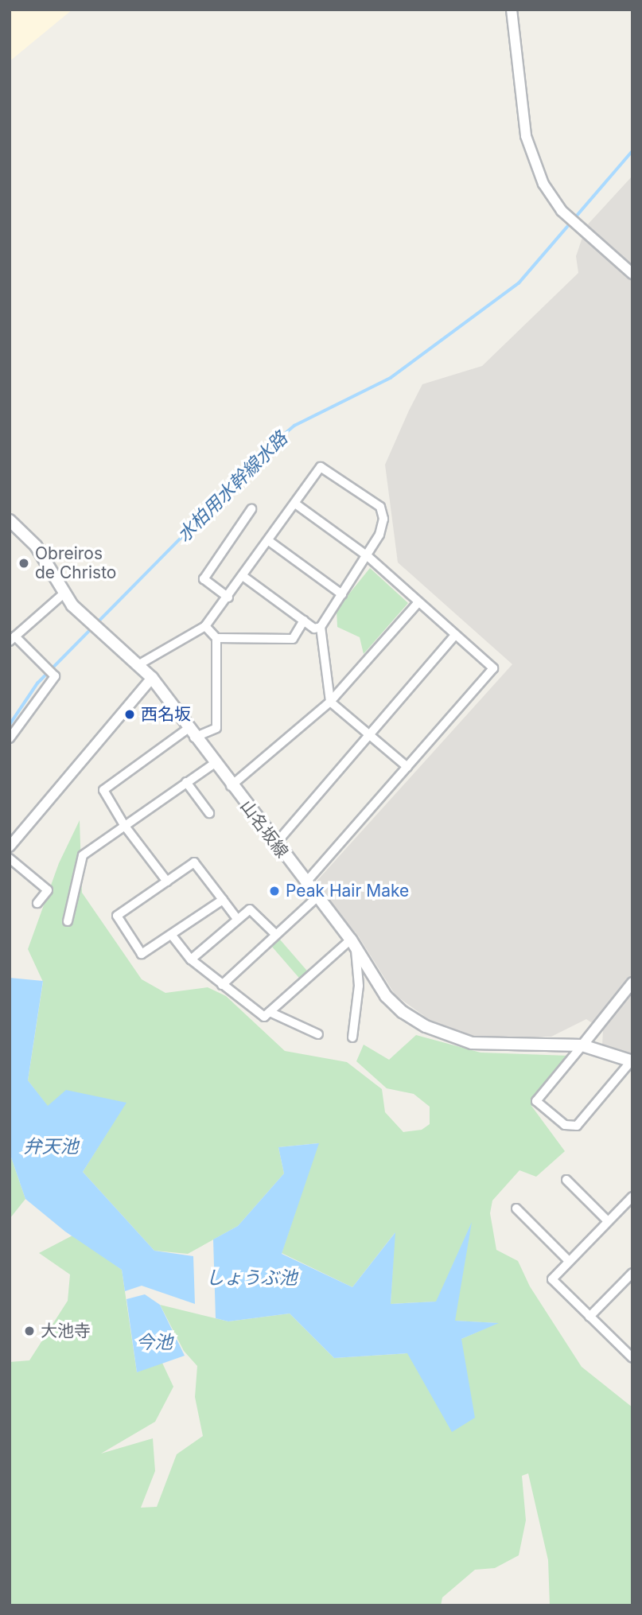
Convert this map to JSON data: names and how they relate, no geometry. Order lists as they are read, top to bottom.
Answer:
{
  "streets": {
    "main road": ["山名坂線"]
  },
  "water": [
    "水柏用水幹線水路",
    "弁天池",
    "しょうぶ池",
    "今池"
  ],
  "places": [
    "Obreiros de Christo",
    "西名坂",
    "Peak Hair Make",
    "大池寺"
  ]
}
